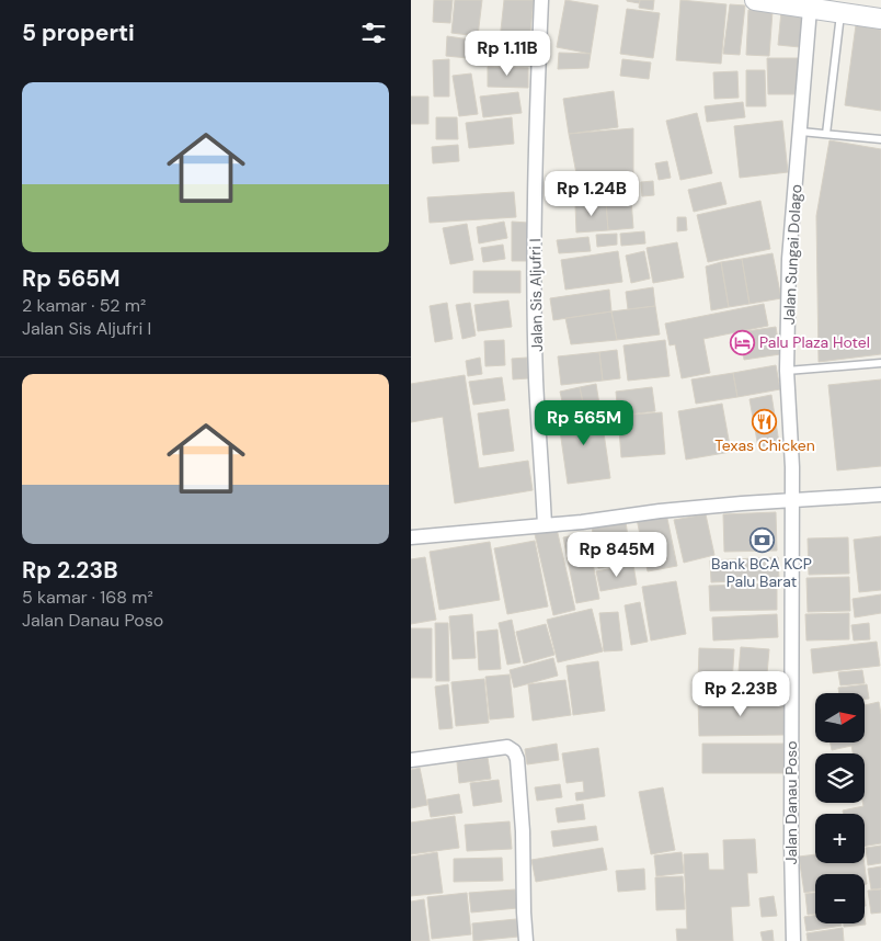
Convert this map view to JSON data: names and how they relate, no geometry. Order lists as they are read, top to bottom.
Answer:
{
  "streets": {
    "street": ["Jalan Sungai Dolago", "Jalan Sis Aljufri I", "Jalan Danau Poso"]
  },
  "crossings": [
    ["Jalan Sungai Dolago", "Jalan Danau Poso"]
  ],
  "places": {
    "hotel": ["Palu Plaza Hotel"],
    "restaurant": ["Texas Chicken"],
    "bank": ["Bank BCA KCP Palu Barat"]
  },
  "north": "right",
  "page": {
    "heading": "5 properti",
    "price": [
      "Rp 1.11B",
      "Rp 1.24B",
      "Rp 565M",
      "Rp 845M",
      "Rp 2.23B"
    ],
    "list": [
      {
        "name": "Rp 565M",
        "note": "2 kamar · 52 m² · Jalan Sis Aljufri I"
      },
      {
        "name": "Rp 2.23B",
        "note": "5 kamar · 168 m² · Jalan Danau Poso"
      }
    ],
    "map_buttons": ["+", "−"]
  }
}
